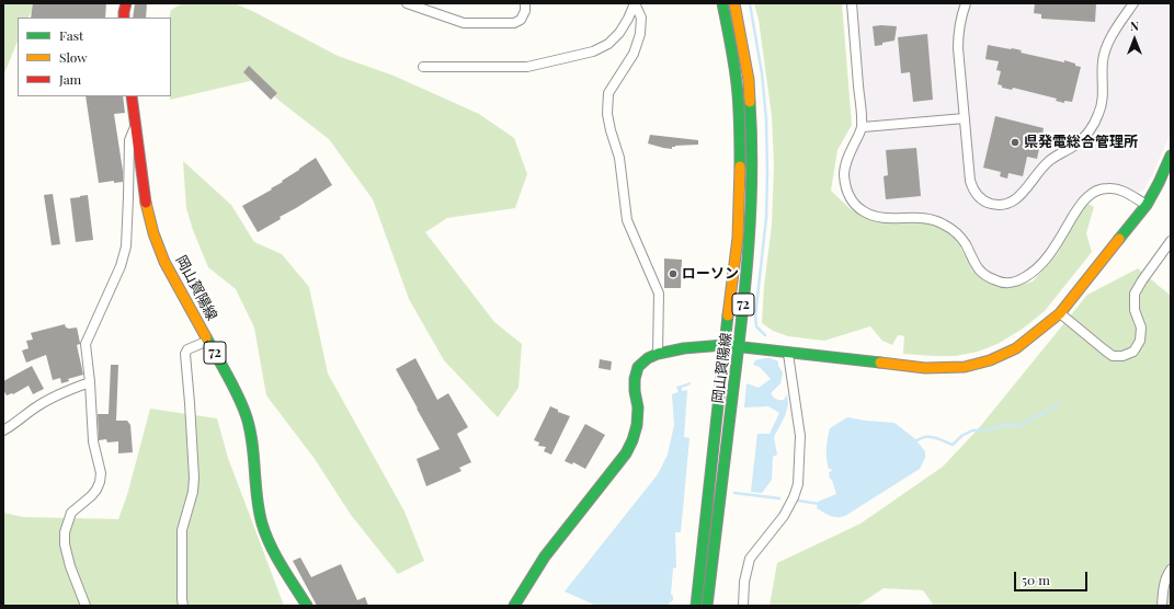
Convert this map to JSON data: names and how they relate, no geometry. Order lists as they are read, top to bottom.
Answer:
{
  "streets": {
    "main road": ["岡山賀陽線", "72"]
  },
  "places": ["県発電総合管理所", "ローソン"],
  "legend": ["Fast", "Slow", "Jam"],
  "scale_bar": "50 m",
  "north": "top"
}
